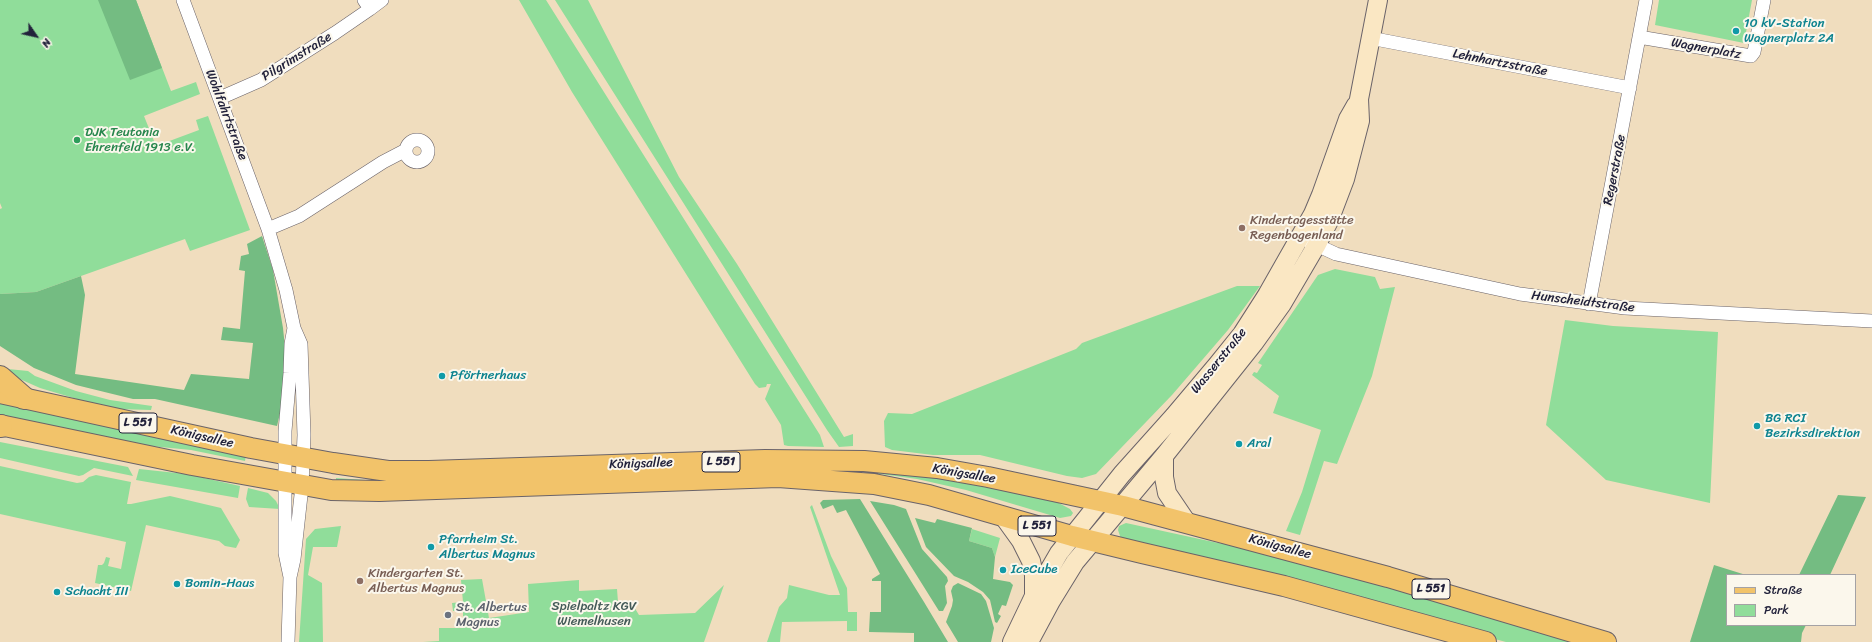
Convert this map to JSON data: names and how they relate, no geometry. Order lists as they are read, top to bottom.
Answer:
{
  "streets": {
    "main road": ["Wasserstraße", "L 551", "Königsallee"],
    "street": [
      "Wagnerplatz",
      "Pilgrimstraße",
      "Lehnhartzstraße",
      "Wohlfahrtstraße",
      "Regerstraße",
      "Hunscheidtstraße"
    ]
  },
  "crossings": [
    ["Wagnerplatz", "Regerstraße"],
    ["Pilgrimstraße", "Wohlfahrtstraße"],
    ["Lehnhartzstraße", "Regerstraße"],
    ["Lehnhartzstraße", "Wasserstraße"],
    ["Wohlfahrtstraße", "Königsallee"],
    ["Regerstraße", "Hunscheidtstraße"],
    ["Hunscheidtstraße", "Wasserstraße"],
    ["Wasserstraße", "Königsallee"]
  ],
  "parks": ["Spielpaltz KGV Wiemelhusen"],
  "places": [
    "10 kV-Station Wagnerplatz 2A",
    "DJK Teutonia Ehrenfeld 1913 e.V.",
    "Kindertagesstätte Regenbogenland",
    "Pförtnerhaus",
    "BG RCI Bezirksdirektion",
    "Aral",
    "Pfarrheim St. Albertus Magnus",
    "IceCube",
    "Kindergarten St. Albertus Magnus",
    "Bomin-Haus",
    "Schacht III",
    "St. Albertus Magnus"
  ],
  "legend": ["Straße", "Park"],
  "north": "bottom right"
}
